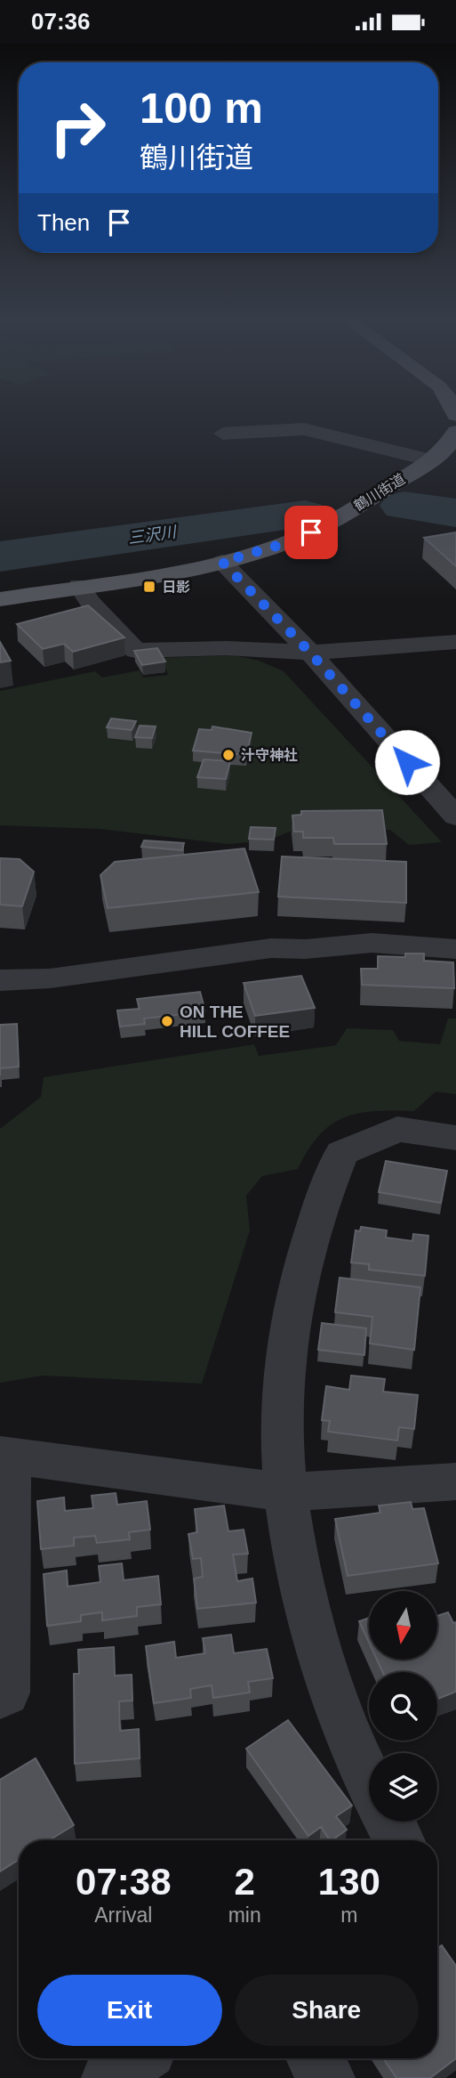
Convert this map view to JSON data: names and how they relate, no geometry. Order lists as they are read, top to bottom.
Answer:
{
  "streets": {
    "main road": ["鶴川街道"]
  },
  "water": ["三沢川"],
  "places": {
    "transit": ["日影"],
    "other": ["汁守神社", "ON THE HILL COFFEE"]
  },
  "north": "bottom",
  "page": {
    "status": "07:36",
    "turn": ["100 m", "鶴川街道"],
    "then": "Then",
    "eta": [
      "07:38",
      "Arrival",
      "2",
      "min",
      "130",
      "m"
    ],
    "buttons": ["Exit", "Share"]
  }
}
